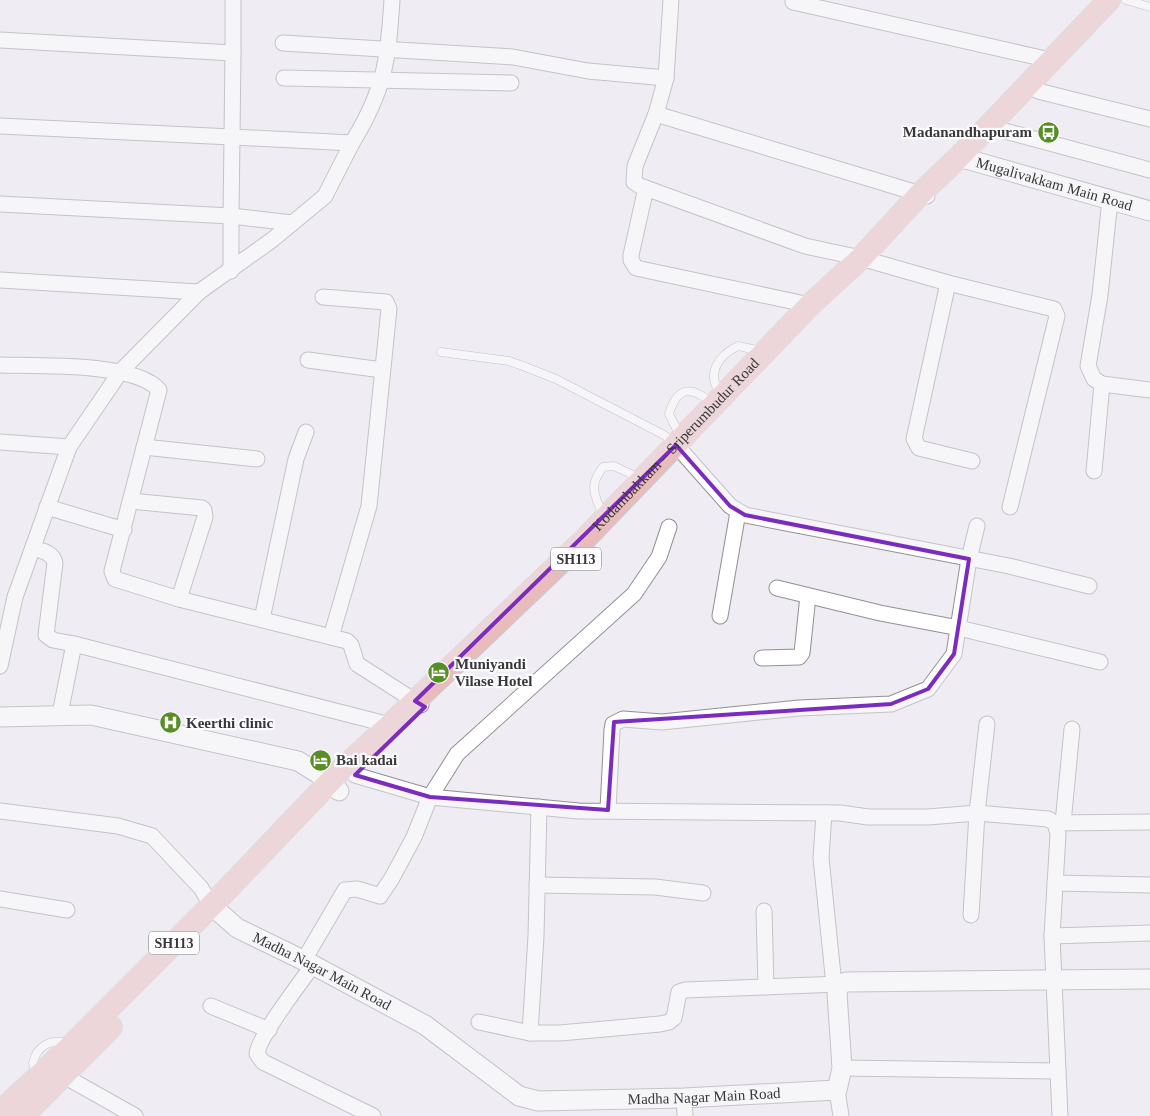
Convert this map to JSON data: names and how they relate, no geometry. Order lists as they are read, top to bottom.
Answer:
{
  "streets": {
    "main road": ["Kodambakkam – Sriperumbudur Road", "SH113"],
    "street": ["Mugalivakkam Main Road", "Madha Nagar Main Road"]
  },
  "crossings": [
    ["Mugalivakkam Main Road", "Kodambakkam – Sriperumbudur Road"],
    ["Kodambakkam – Sriperumbudur Road", "Madha Nagar Main Road"]
  ],
  "places": {
    "bus stop": ["Madanandhapuram"],
    "hotel": ["Muniyandi Vilase Hotel", "Bai kadai"],
    "hospital": ["Keerthi clinic"]
  }
}
